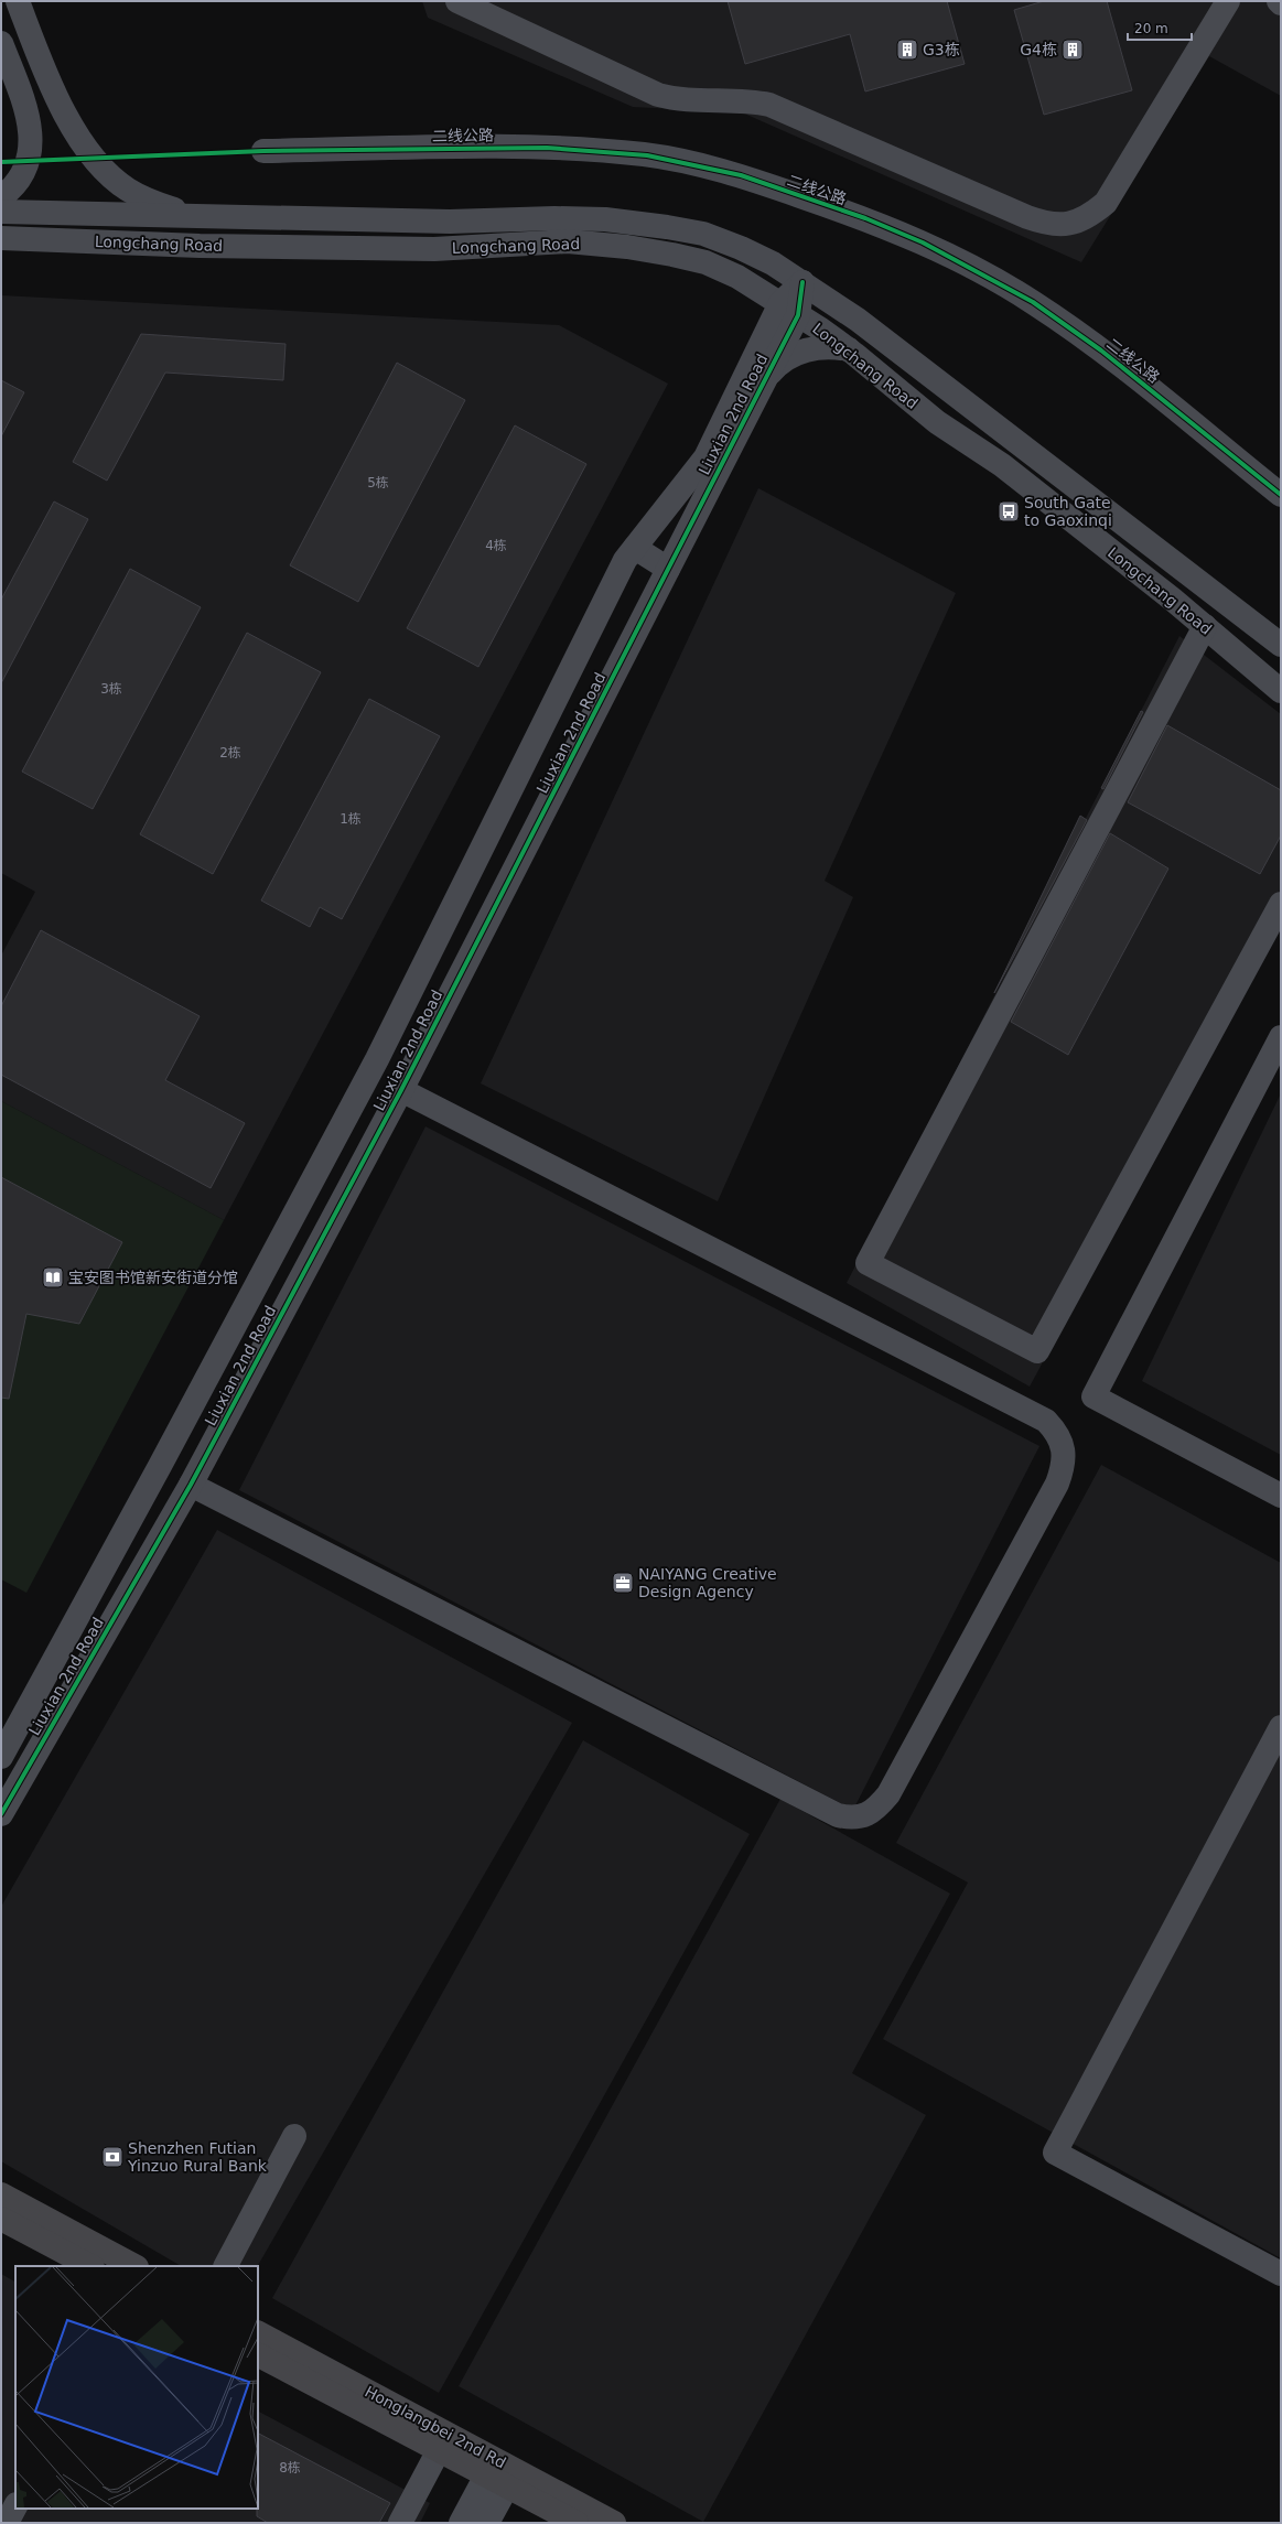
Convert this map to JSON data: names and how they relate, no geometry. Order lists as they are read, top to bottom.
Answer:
{
  "streets": {
    "main road": ["Honglangbei 2nd Rd"],
    "street": ["二线公路", "Longchang Road", "Liuxian 2nd Road"]
  },
  "crossings": [
    ["Longchang Road", "Liuxian 2nd Road"]
  ],
  "places": {
    "building": ["G3栋", "G4栋"],
    "bus stop": ["South Gate to Gaoxinqi"],
    "library": ["宝安图书馆新安街道分馆"],
    "office": ["NAIYANG Creative Design Agency"],
    "bank": ["Shenzhen Futian Yinzuo Rural Bank"]
  },
  "house_numbers": [
    "5栋",
    "4栋",
    "3栋",
    "2栋",
    "1栋",
    "8栋"
  ],
  "scale_bar": "20 m"
}
